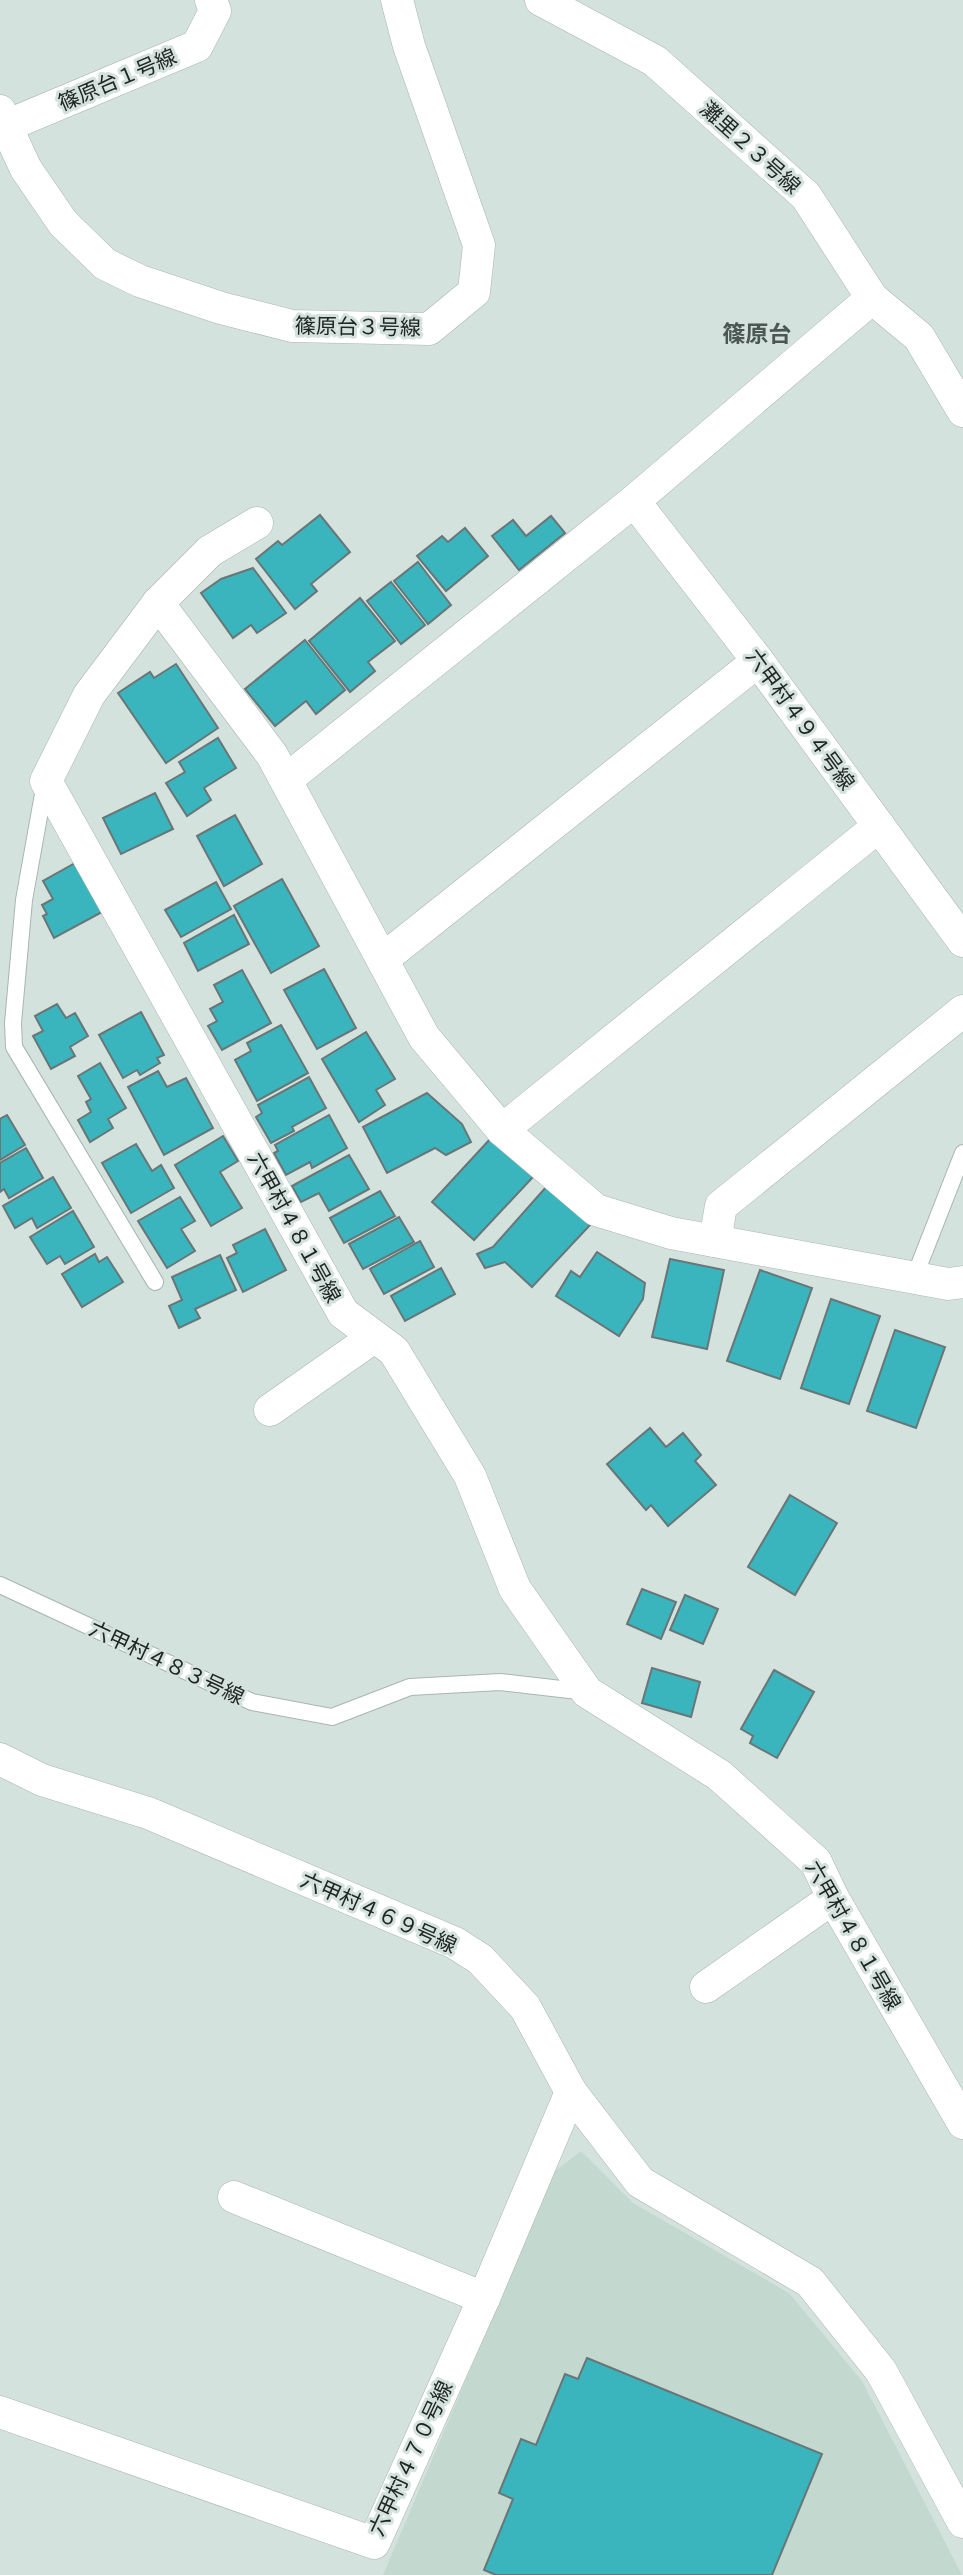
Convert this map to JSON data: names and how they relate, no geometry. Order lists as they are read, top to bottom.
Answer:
{
  "streets": {
    "street": [
      "篠原台１号線",
      "灘里２３号線",
      "篠原台３号線",
      "六甲村４９４号線",
      "六甲村４８１号線",
      "六甲村４６９号線",
      "六甲村４７０号線"
    ],
    "lane": ["六甲村４８３号線"]
  },
  "crossings": [
    ["篠原台１号線", "篠原台３号線"],
    ["六甲村４８１号線", "六甲村４８３号線"],
    ["六甲村４６９号線", "六甲村４７０号線"]
  ],
  "districts": ["篠原台"]
}
